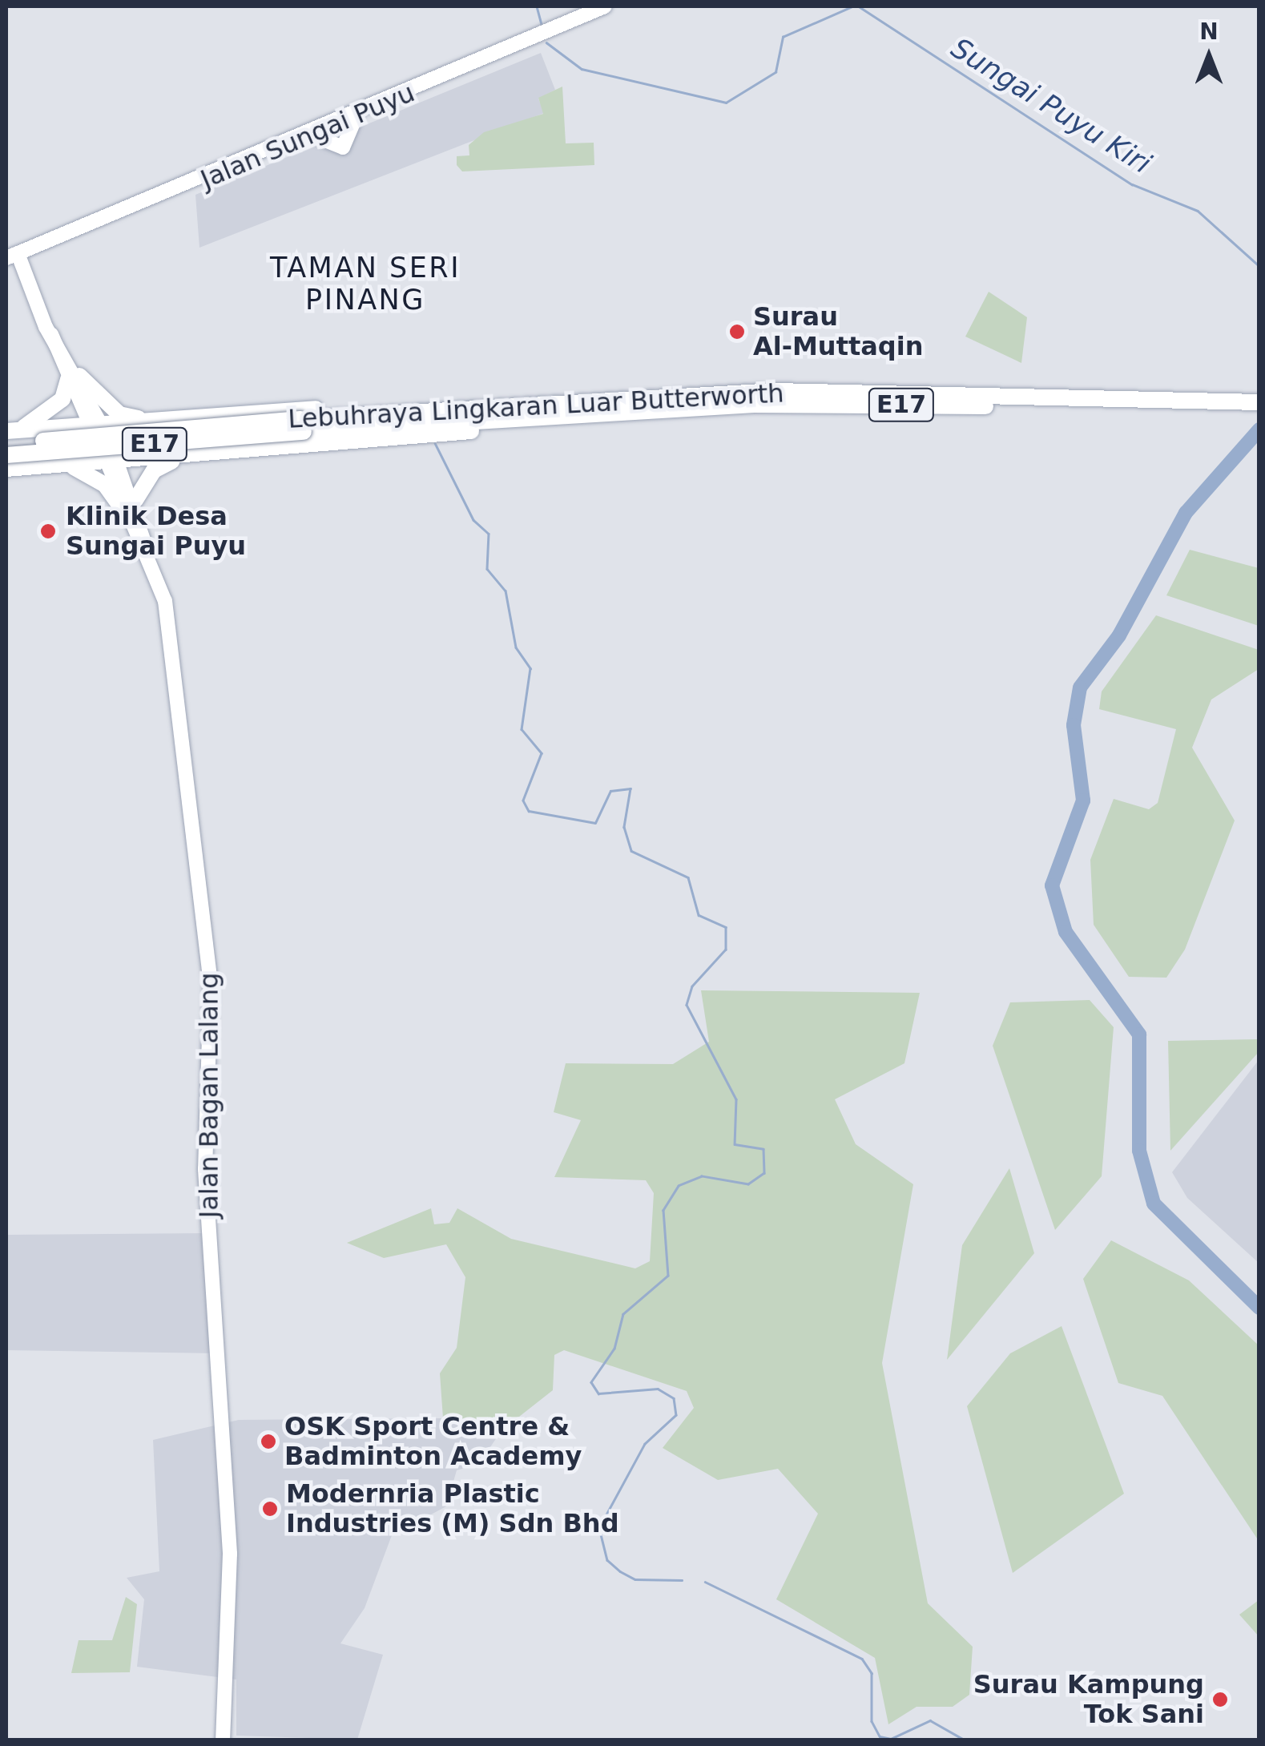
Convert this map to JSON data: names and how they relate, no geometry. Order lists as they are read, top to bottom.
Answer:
{
  "streets": {
    "highway": ["E17", "Lebuhraya Lingkaran Luar Butterworth"],
    "main road": ["Jalan Sungai Puyu", "Jalan Bagan Lalang"]
  },
  "districts": ["TAMAN SERI PINANG"],
  "water": ["Sungai Puyu Kiri"],
  "places": [
    "Surau Al-Muttaqin",
    "Klinik Desa Sungai Puyu",
    "OSK Sport Centre & Badminton Academy",
    "Modernria Plastic Industries (M) Sdn Bhd",
    "Surau Kampung Tok Sani"
  ],
  "north": "top"
}
